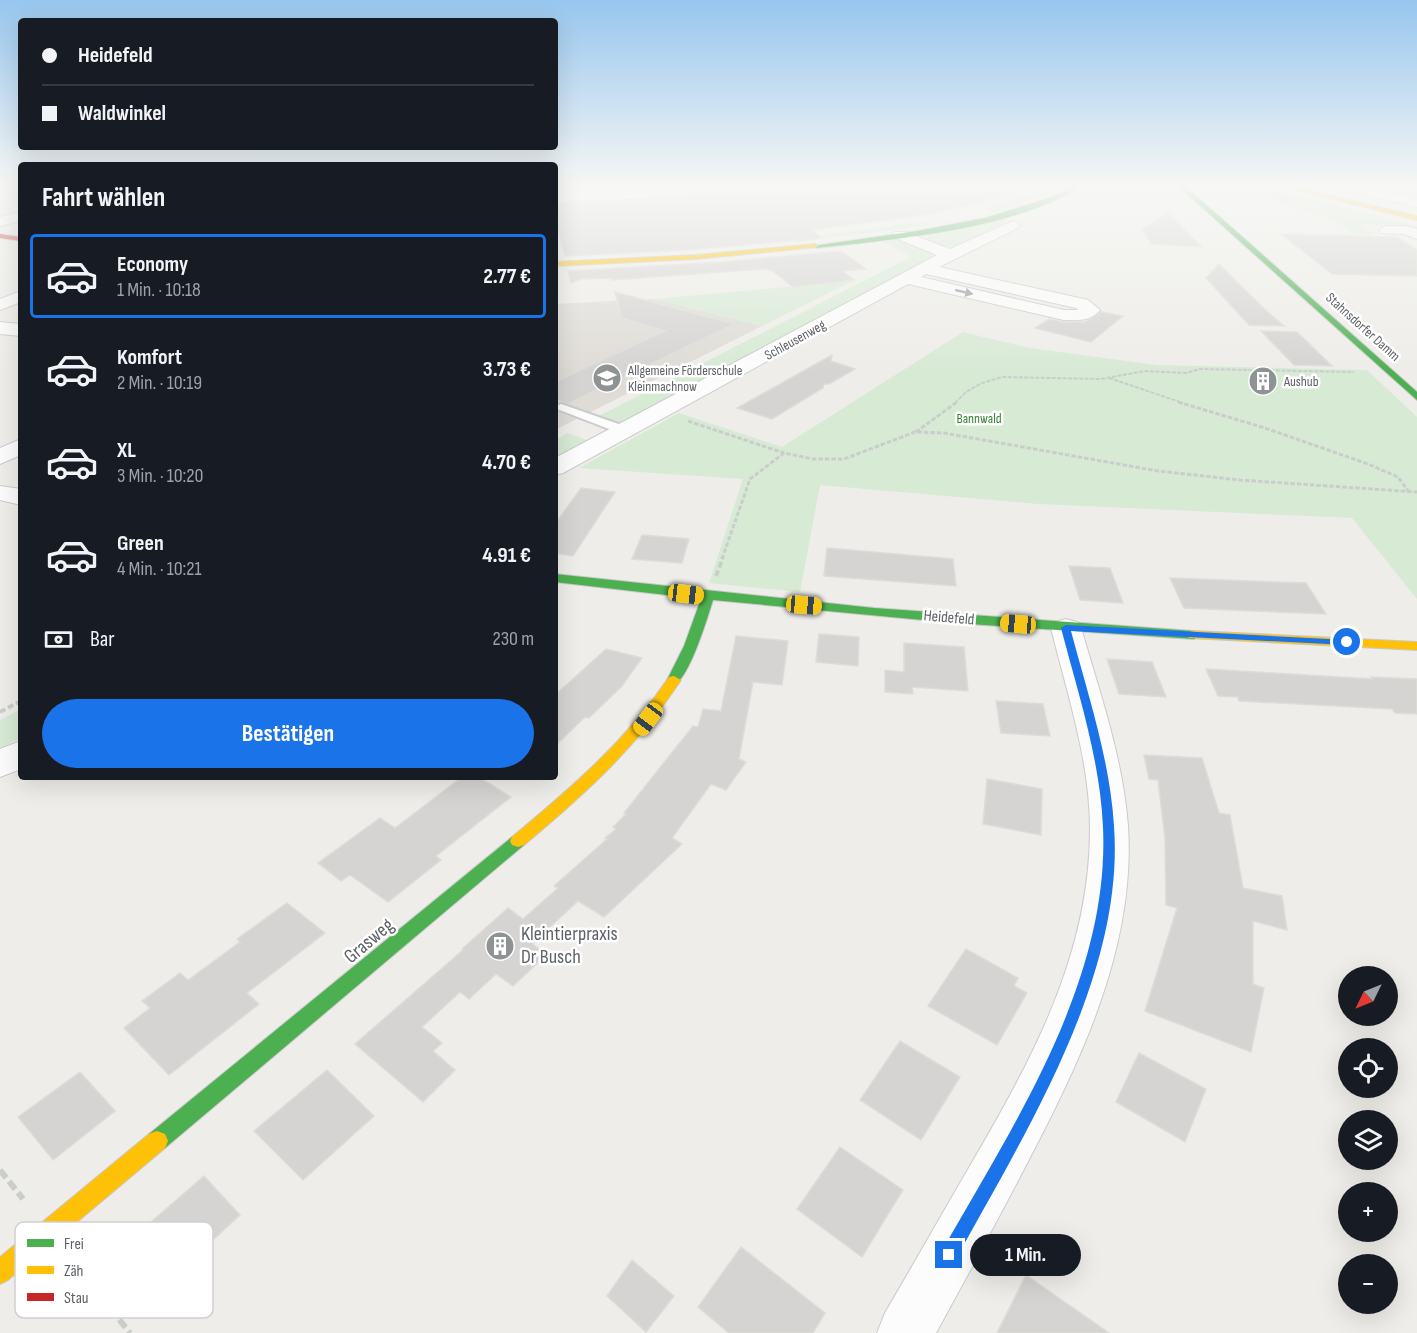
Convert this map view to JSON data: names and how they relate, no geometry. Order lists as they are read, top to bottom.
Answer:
{
  "streets": {
    "street": [
      "Stahnsdorfer Damm",
      "Schleusenweg",
      "Heidefeld",
      "Grasweg"
    ]
  },
  "crossings": [
    ["Heidefeld", "Grasweg"]
  ],
  "parks": ["Bannwald"],
  "places": {
    "school or university": ["Allgemeine Förderschule Kleinmachnow"],
    "building": ["Aushub", "Kleintierpraxis Dr Busch"]
  },
  "legend": ["Frei", "Zäh", "Stau"],
  "north": "bottom left",
  "page": {
    "banner": ["Heidefeld", "Waldwinkel"],
    "heading": "Fahrt wählen",
    "list": [
      {
        "name": "Economy",
        "note": "1 Min. · 10:18",
        "value": "2.77 €"
      },
      {
        "name": "Komfort",
        "note": "2 Min. · 10:19",
        "value": "3.73 €"
      },
      {
        "name": "XL",
        "note": "3 Min. · 10:20",
        "value": "4.70 €"
      },
      {
        "name": "Green",
        "note": "4 Min. · 10:21",
        "value": "4.91 €"
      }
    ],
    "pay": ["Bar", "230 m"],
    "buttons": "Bestätigen",
    "map_buttons": ["+", "−"],
    "bubble": "1 Min."
  }
}
